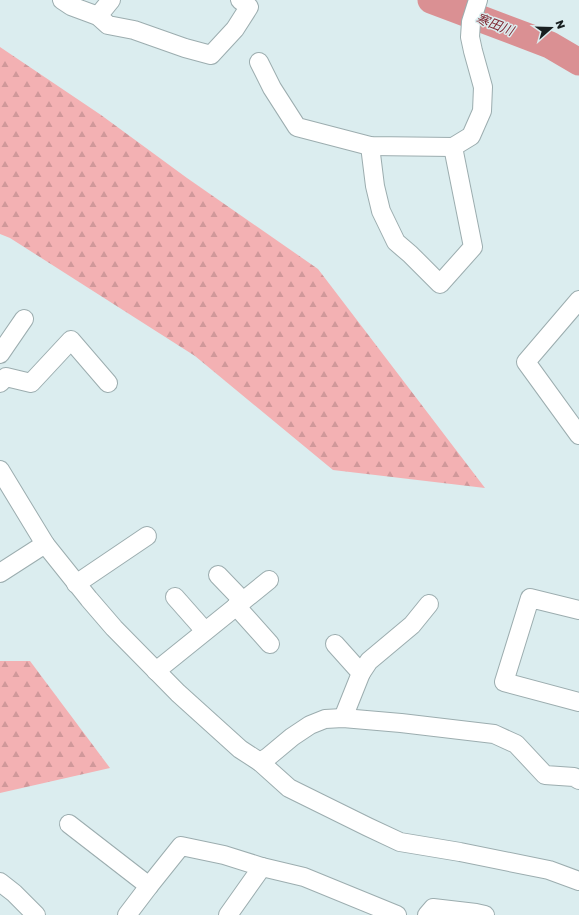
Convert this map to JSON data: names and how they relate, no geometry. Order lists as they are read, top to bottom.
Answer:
{
  "water": ["寒田川"],
  "north": "right"
}
